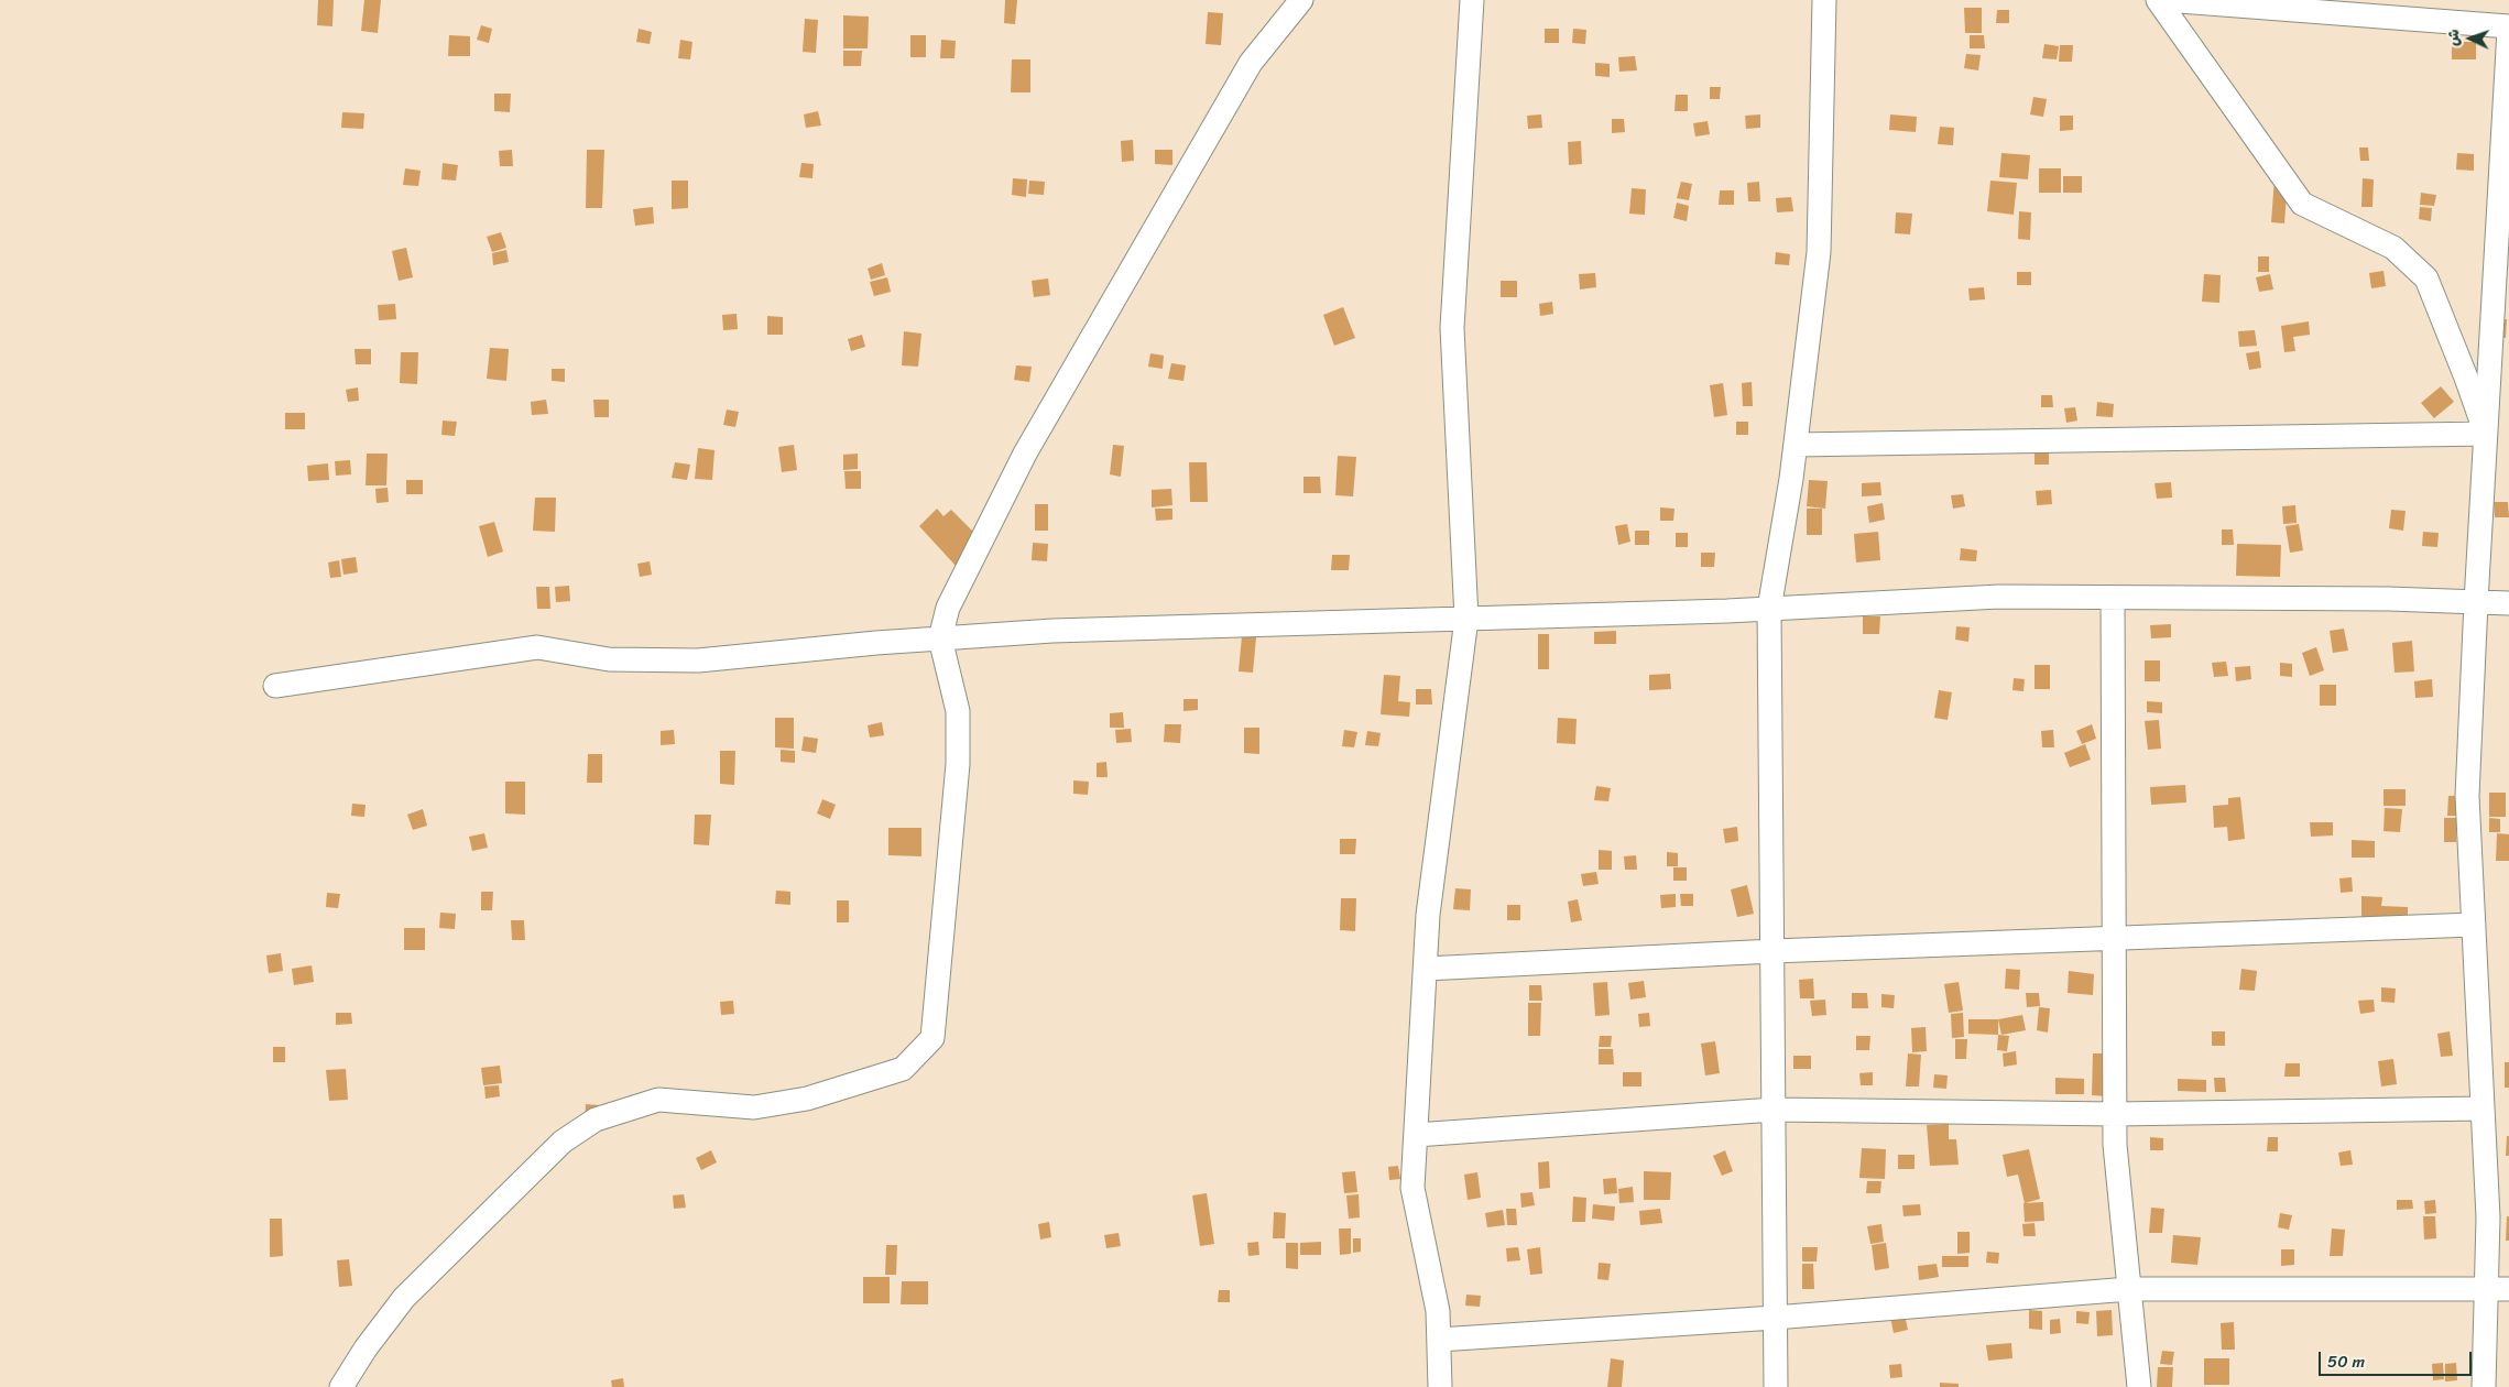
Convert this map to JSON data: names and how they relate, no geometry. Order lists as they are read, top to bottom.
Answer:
{
  "scale_bar": "50 m",
  "north": "left"
}
